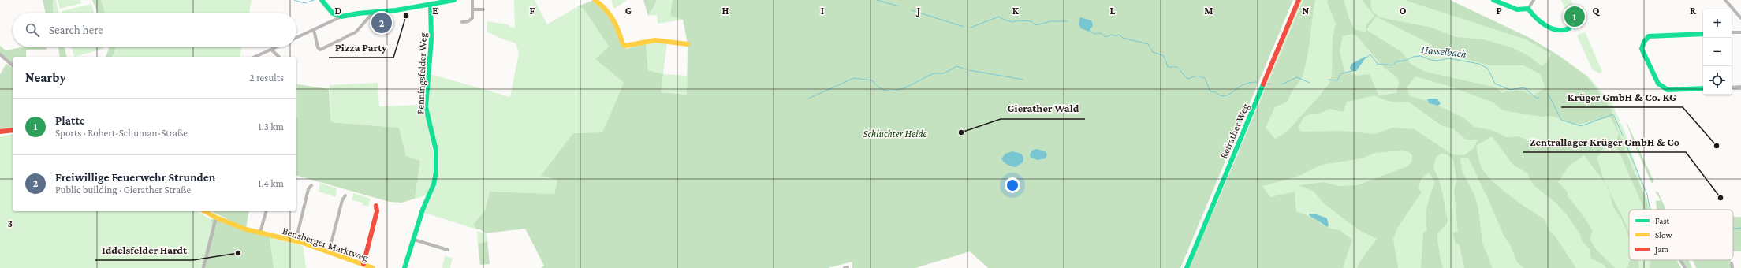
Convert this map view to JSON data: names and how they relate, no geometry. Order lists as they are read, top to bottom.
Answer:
{
  "streets": {
    "street": ["Penningsfelder Weg", "Refrather Weg", "Bensberger Marktweg"]
  },
  "water": ["Hasselbach"],
  "parks": ["Schluchter Heide"],
  "places": [
    "Pizza Party",
    "Gierather Wald",
    "Krüger GmbH & Co. KG",
    "Zentrallager Krüger GmbH & Co",
    "Iddelsfelder Hardt"
  ],
  "legend": ["Fast", "Slow", "Jam"],
  "page": {
    "pins": ["1", "2"],
    "map_buttons": ["+", "−"],
    "search": "Search here",
    "heading": ["Nearby", "2 results"],
    "list": [
      {
        "mark": "1",
        "name": "Platte",
        "note": "Sports · Robert-Schuman-Straße",
        "value": "1.3 km"
      },
      {
        "mark": "2",
        "name": "Freiwillige Feuerwehr Strunden",
        "note": "Public building · Gierather Straße",
        "value": "1.4 km"
      }
    ]
  },
  "grid": {
    "columns": [
      "D",
      "E",
      "F",
      "G",
      "H",
      "I",
      "J",
      "K",
      "L",
      "M",
      "N",
      "O",
      "P",
      "Q",
      "R"
    ],
    "rows": ["3"]
  }
}
